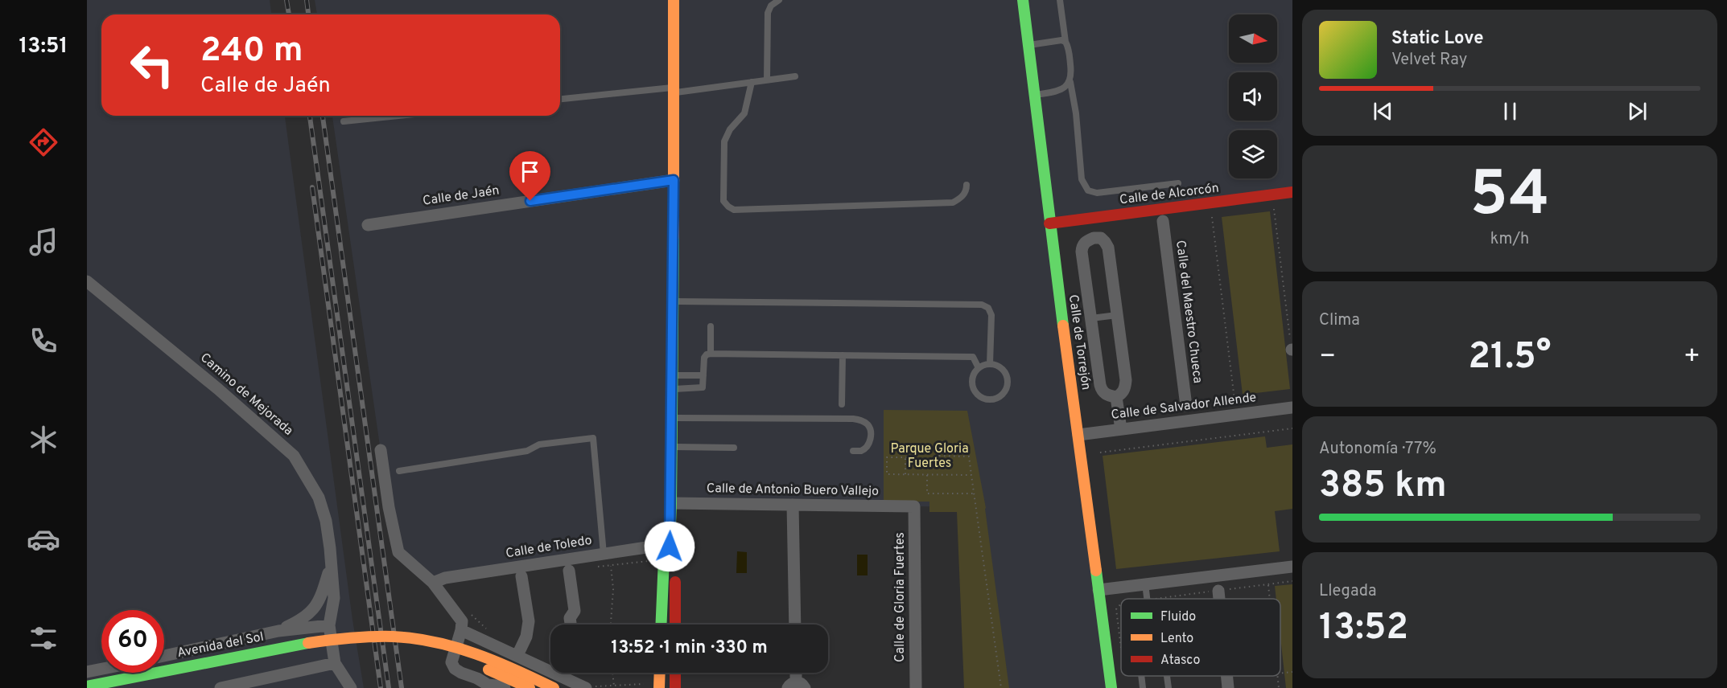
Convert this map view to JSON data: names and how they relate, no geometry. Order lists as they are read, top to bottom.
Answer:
{
  "streets": {
    "main road": ["Calle de Alcorcón", "Calle de Torrejón", "Avenida del Sol"],
    "street": [
      "Calle de Jaén",
      "Calle del Maestro Chueca",
      "Camino de Mejorada",
      "Calle de Salvador Allende",
      "Calle de Antonio Buero Vallejo",
      "Calle de Toledo",
      "Calle de Gloria Fuertes"
    ]
  },
  "crossings": [
    ["Calle de Alcorcón", "Calle de Torrejón"],
    ["Calle de Torrejón", "Calle de Salvador Allende"],
    ["Camino de Mejorada", "Avenida del Sol"],
    ["Calle de Antonio Buero Vallejo", "Calle de Gloria Fuertes"]
  ],
  "parks": ["Parque Gloria Fuertes"],
  "legend": ["Fluido", "Lento", "Atasco"],
  "north": "right",
  "page": {
    "tabs": "13:51",
    "turn": ["240 m", "Calle de Jaén"],
    "song": ["Static Love", "Velvet Ray"],
    "tile": [
      ["54", "km/h"],
      "Clima",
      ["Autonomía · 77%", "385 km"],
      ["Llegada", "13:52"]
    ],
    "heat": ["−", "21.5°", "+"],
    "limit": "60",
    "trip": "13:52 · 1 min · 330 m"
  }
}
